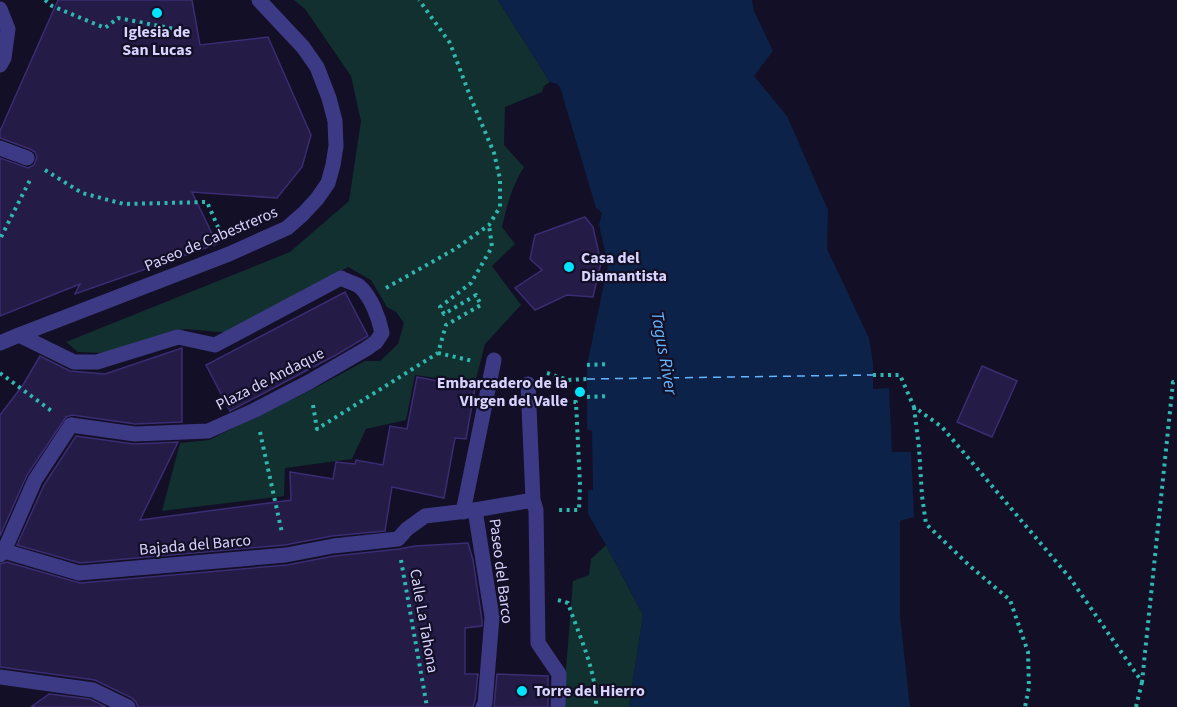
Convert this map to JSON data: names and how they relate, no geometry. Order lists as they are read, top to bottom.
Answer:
{
  "streets": {
    "street": [
      "Paseo de Cabestreros",
      "Plaza de Andaque",
      "Bajada del Barco",
      "Paseo del Barco"
    ],
    "path": ["Calle La Tahona"]
  },
  "crossings": [
    ["Bajada del Barco", "Calle La Tahona"]
  ],
  "water": ["Tagus River"],
  "places": [
    "Iglesia de San Lucas",
    "Casa del Diamantista",
    "Embarcadero de la VIrgen del Valle",
    "Torre del Hierro"
  ]
}
